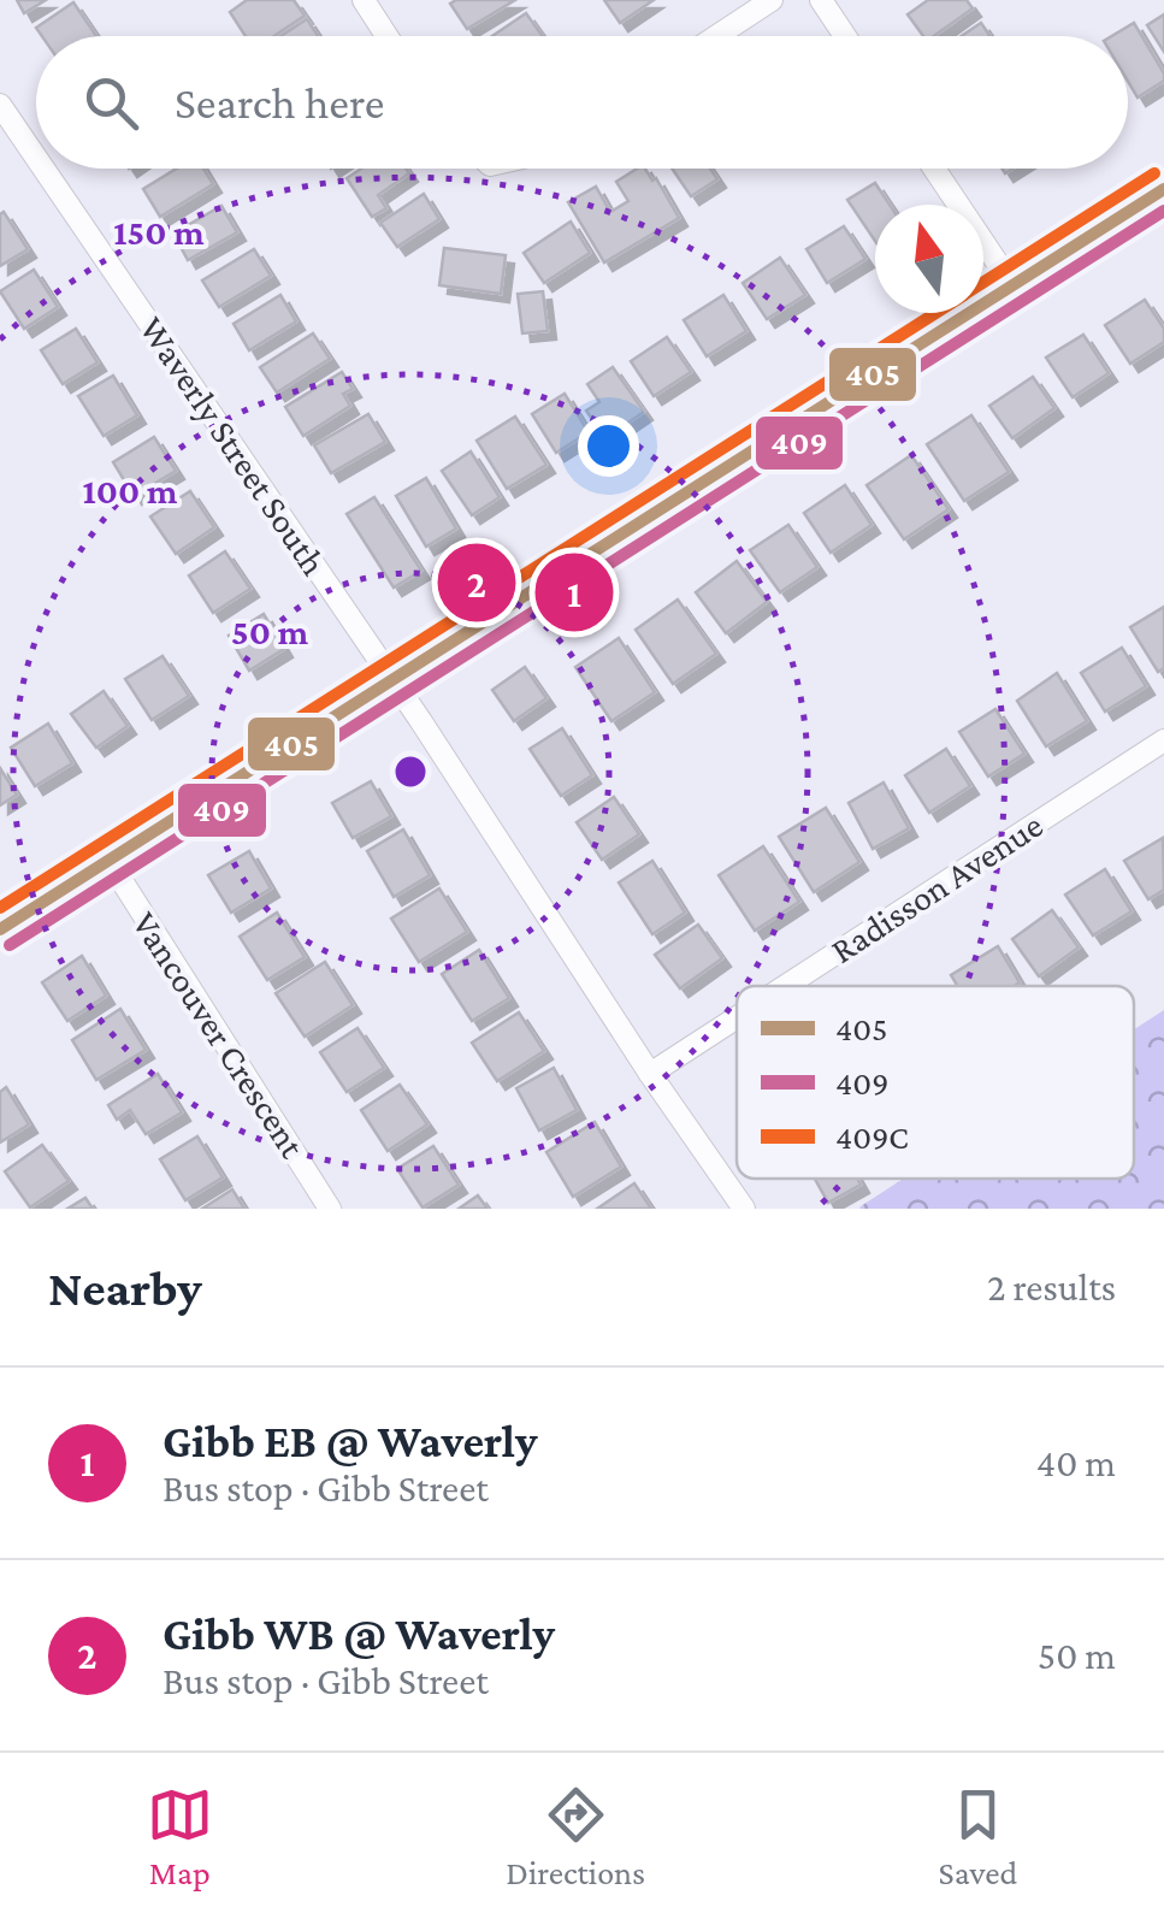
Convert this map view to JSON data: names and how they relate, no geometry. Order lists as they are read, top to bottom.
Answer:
{
  "streets": {
    "street": ["Waverly Street South", "Radisson Avenue", "Vancouver Crescent"]
  },
  "crossings": [
    ["Waverly Street South", "Radisson Avenue"]
  ],
  "lines": ["transit line 409C", "transit line 405", "transit line 409"],
  "legend": ["405", "409", "409C"],
  "north": "top",
  "page": {
    "search": "Search here",
    "pins": ["2", "1"],
    "heading": ["Nearby", "2 results"],
    "list": [
      {
        "mark": "1",
        "name": "Gibb EB @ Waverly",
        "note": "Bus stop · Gibb Street",
        "value": "40 m"
      },
      {
        "mark": "2",
        "name": "Gibb WB @ Waverly",
        "note": "Bus stop · Gibb Street",
        "value": "50 m"
      }
    ],
    "nav": ["Map", "Directions", "Saved"]
  },
  "rings": ["150 m", "100 m", "50 m"]
}
